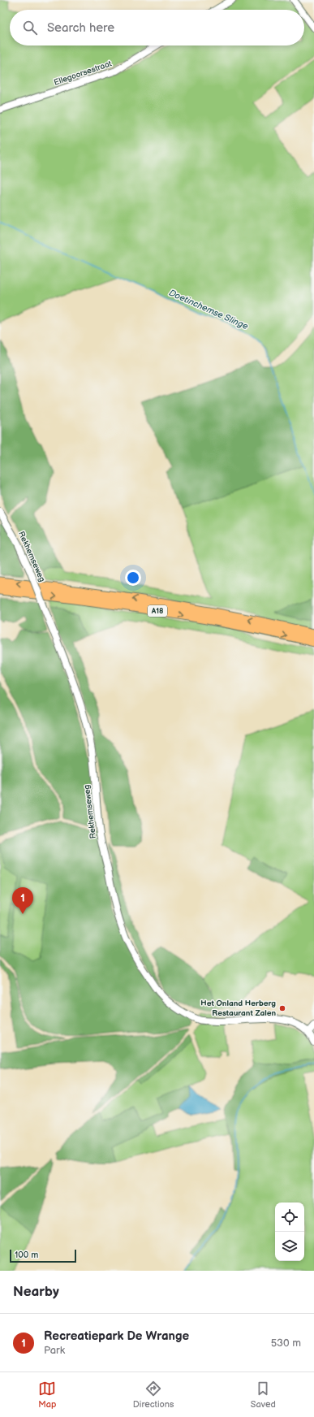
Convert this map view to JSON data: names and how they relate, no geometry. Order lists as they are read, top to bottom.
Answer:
{
  "streets": {
    "highway": ["A18"],
    "street": ["Ellegoorsestraat", "Rekhemseweg"]
  },
  "water": ["Doetinchemse Slinge"],
  "places": ["Het Onland Herberg Restaurant Zalen"],
  "scale_bar": "100 m",
  "page": {
    "search": "Search here",
    "pins": "1",
    "scale": "100 m",
    "heading": "Nearby",
    "list": [
      {
        "mark": "1",
        "name": "Recreatiepark De Wrange",
        "note": "Park",
        "value": "530 m"
      }
    ],
    "nav": ["Map", "Directions", "Saved"]
  }
}
